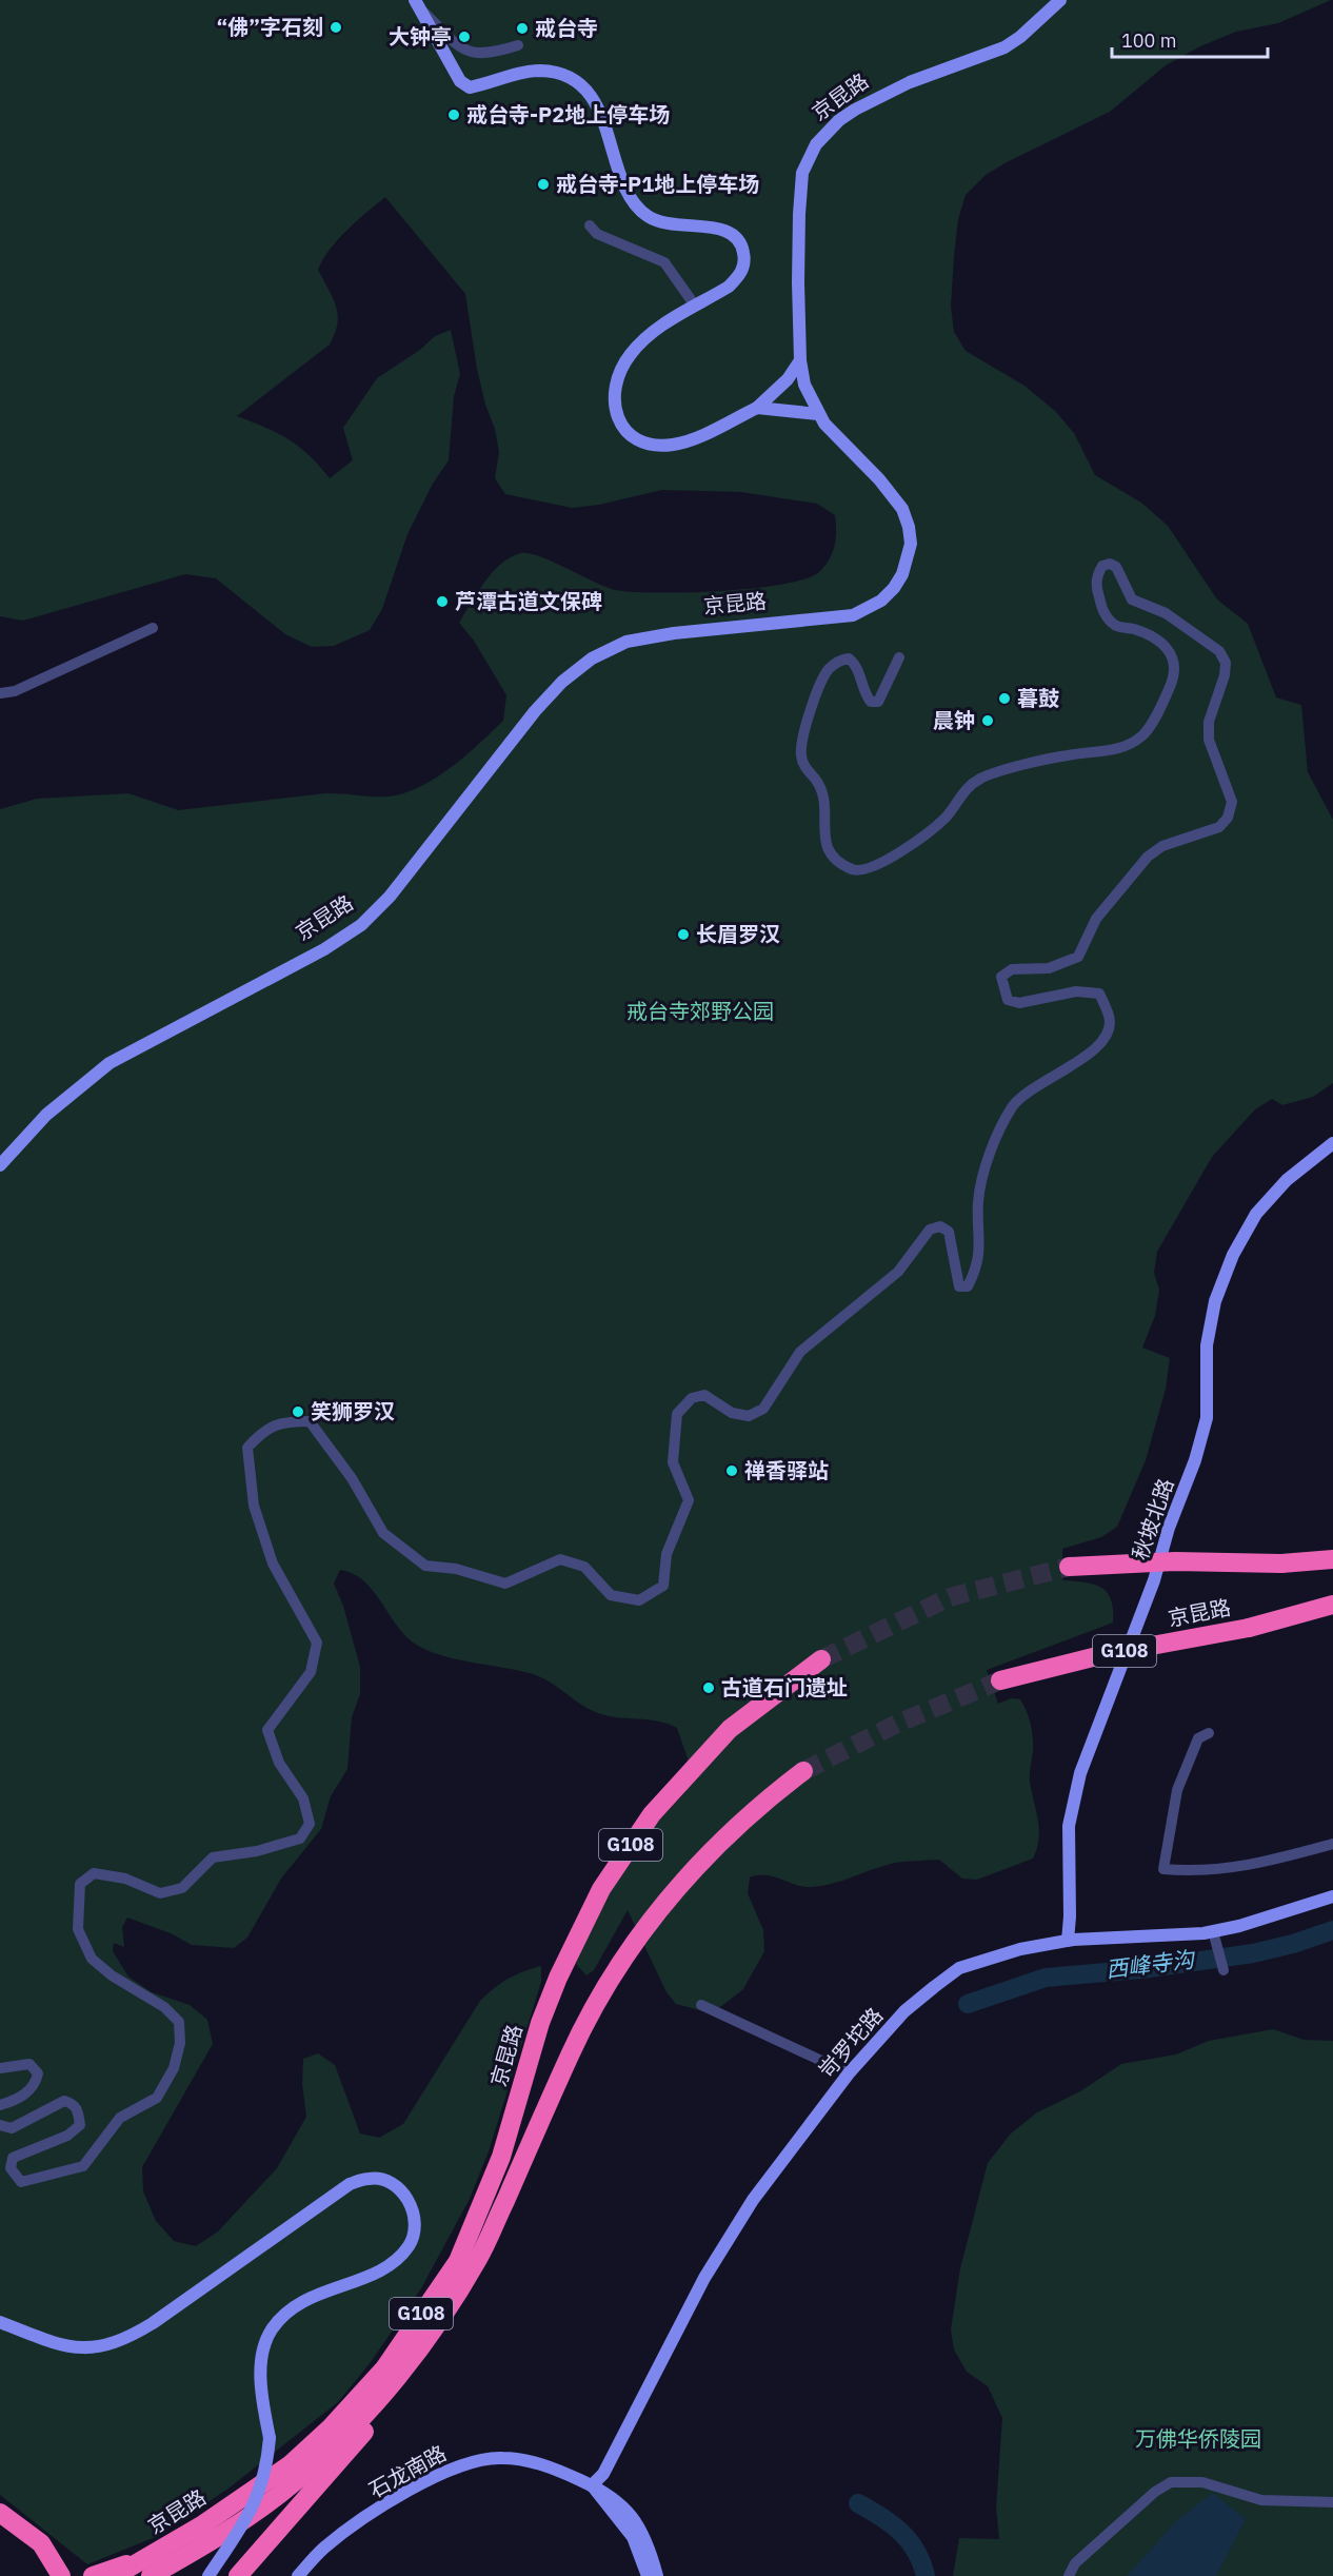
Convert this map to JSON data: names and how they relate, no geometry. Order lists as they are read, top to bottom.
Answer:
{
  "streets": {
    "highway": ["京昆路", "G108"],
    "main road": ["秋坡北路", "岢罗坨路", "石龙南路"]
  },
  "crossings": [
    ["秋坡北路", "岢罗坨路"],
    ["岢罗坨路", "石龙南路"]
  ],
  "water": ["西峰寺沟"],
  "parks": ["戒台寺郊野公园", "万佛华侨陵园"],
  "places": [
    "“佛”字石刻",
    "戒台寺",
    "大钟亭",
    "戒台寺-P2地上停车场",
    "戒台寺-P1地上停车场",
    "芦潭古道文保碑",
    "暮鼓",
    "晨钟",
    "长眉罗汉",
    "笑狮罗汉",
    "禅香驿站",
    "古道石门遗址"
  ],
  "scale_bar": "100 m"
}
